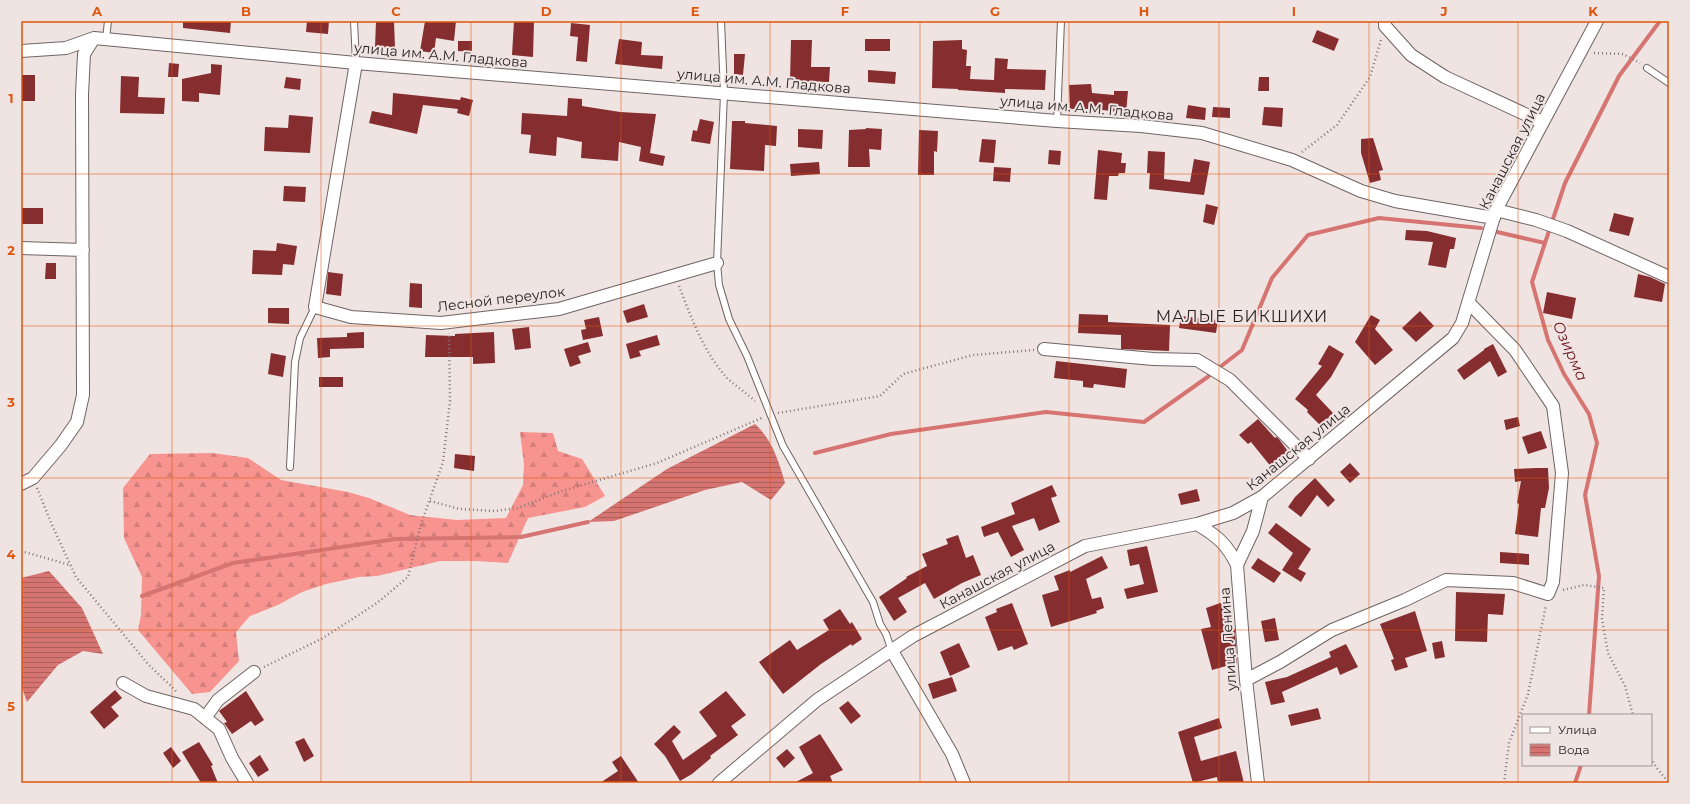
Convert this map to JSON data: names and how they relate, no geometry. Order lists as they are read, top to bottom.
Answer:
{
  "streets": {
    "street": [
      "улица им. А.М. Гладкова",
      "Канашская улица",
      "Лесной переулок",
      "улица Ленина"
    ]
  },
  "crossings": [
    ["улица им. А.М. Гладкова", "Канашская улица"],
    ["Канашская улица", "улица Ленина"]
  ],
  "districts": ["МАЛЫЕ БИКШИХИ"],
  "water": ["Озирма"],
  "legend": ["Улица", "Вода"],
  "grid": {
    "columns": [
      "A",
      "B",
      "C",
      "D",
      "E",
      "F",
      "G",
      "H",
      "I",
      "J",
      "K"
    ],
    "rows": [
      "1",
      "2",
      "3",
      "4",
      "5"
    ]
  }
}
